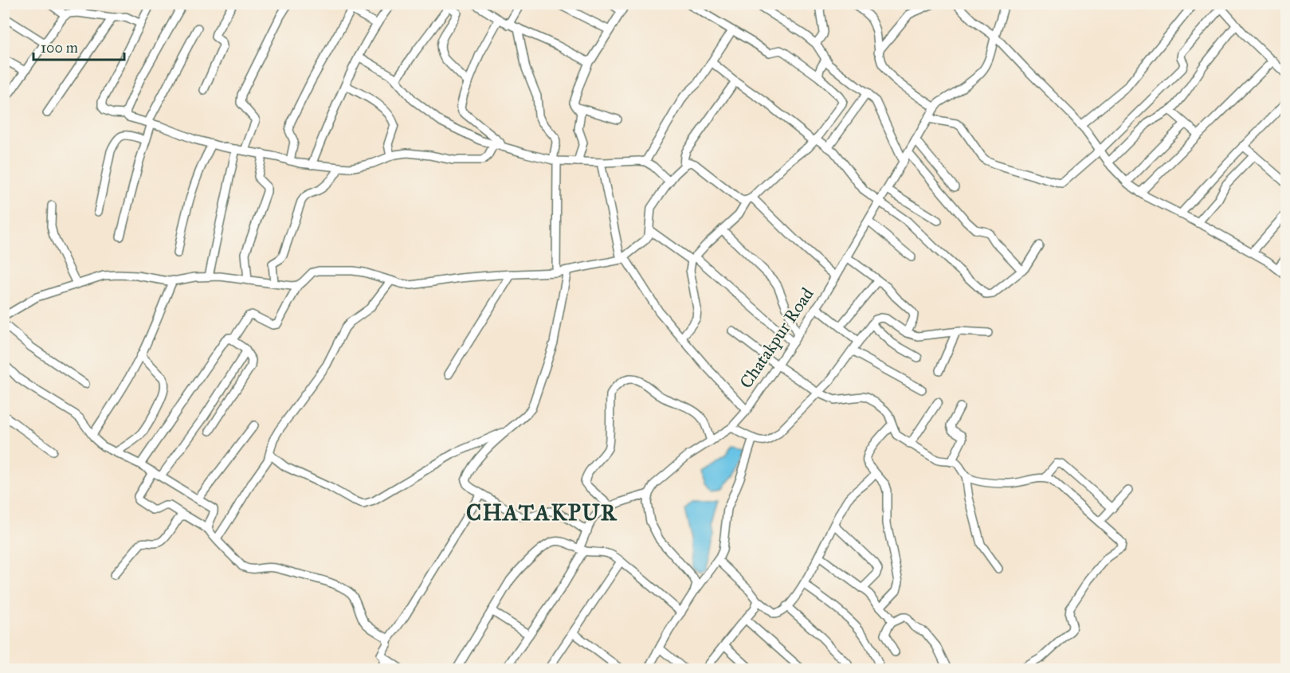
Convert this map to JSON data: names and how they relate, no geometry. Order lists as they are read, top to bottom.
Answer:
{
  "streets": {
    "street": ["Chatakpur Road"]
  },
  "districts": ["CHATAKPUR"],
  "scale_bar": "100 m"
}
